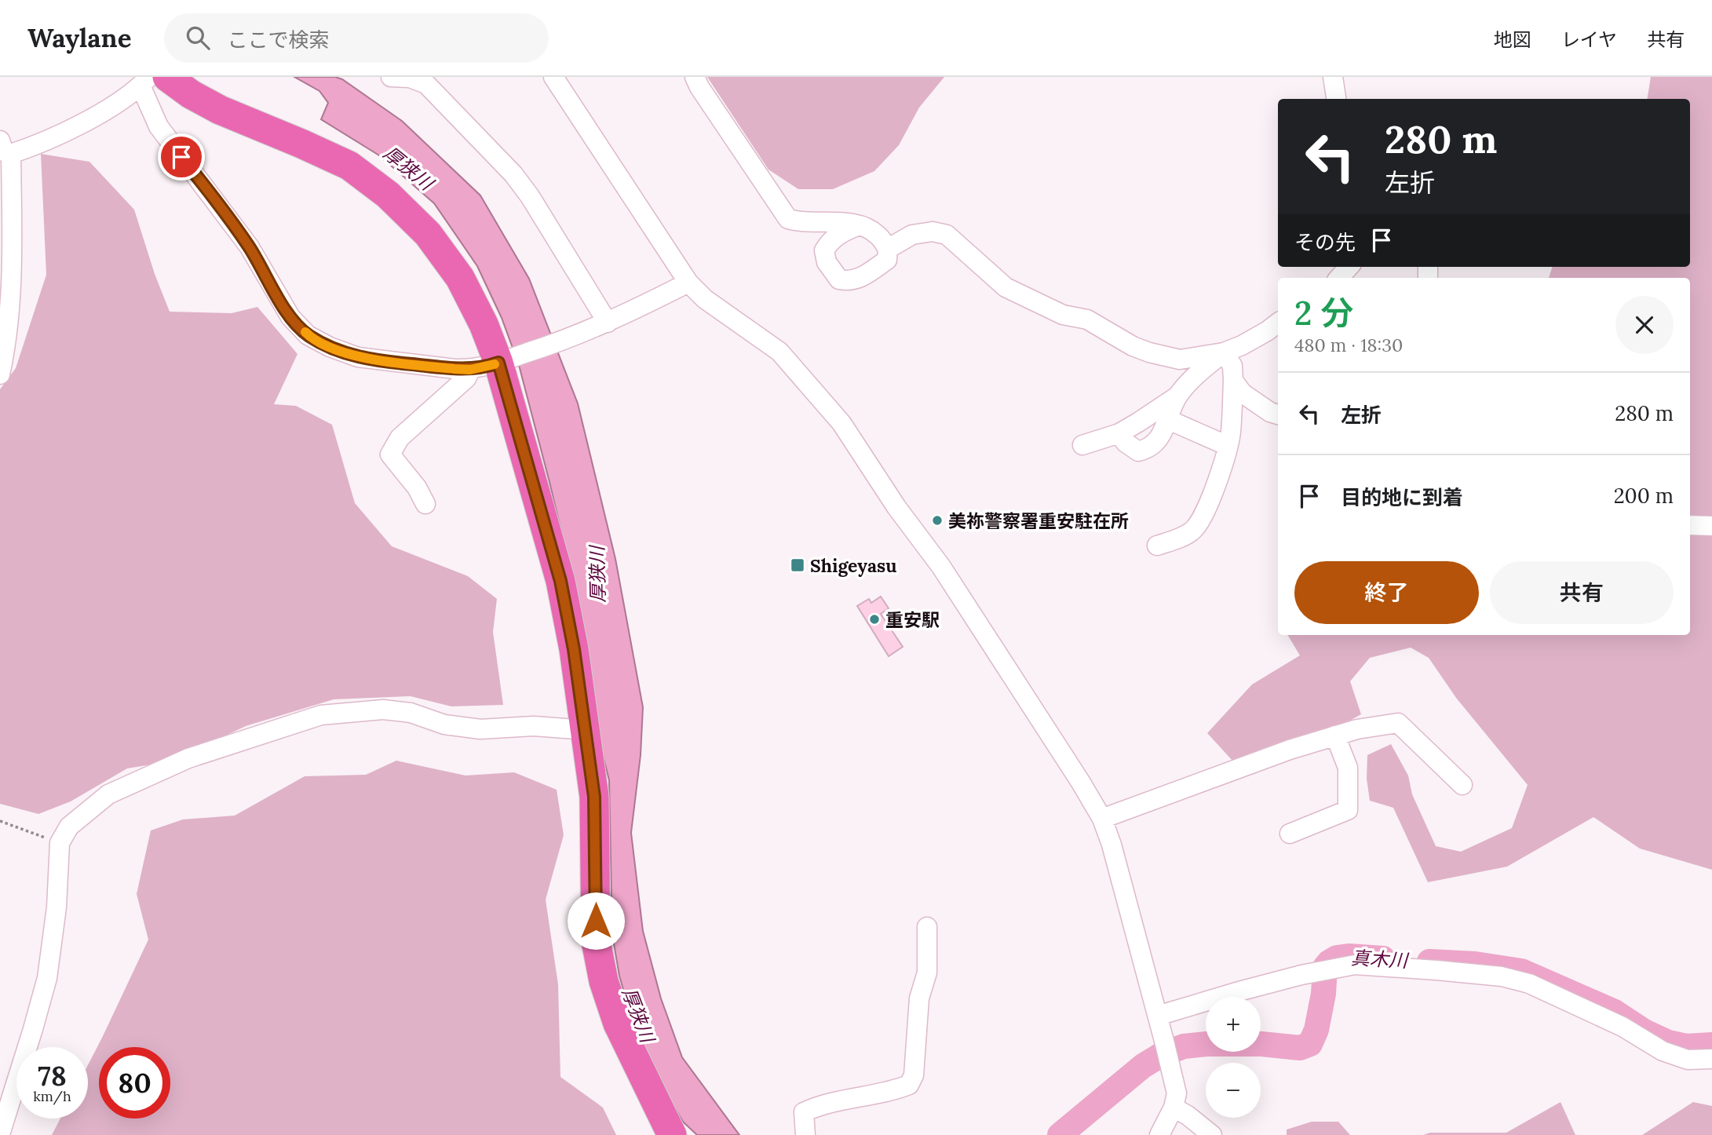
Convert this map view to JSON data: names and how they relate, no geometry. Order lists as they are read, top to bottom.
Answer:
{
  "water": ["厚狭川", "真木川"],
  "places": {
    "other": ["美祢警察署重安駐在所", "重安駅"],
    "transit": ["Shigeyasu"]
  },
  "page": {
    "header": "Waylane",
    "search": "ここで検索",
    "nav": ["地図", "レイヤ", "共有"],
    "turn": ["280 m", "左折"],
    "then": "その先",
    "heading": ["2 分", "480 m · 18:30"],
    "list": [
      {
        "name": "左折",
        "value": "280 m"
      },
      {
        "name": "目的地に到着",
        "value": "200 m"
      }
    ],
    "buttons": ["終了", "共有"],
    "map_buttons": ["+", "−"],
    "speed": "78 km/h",
    "limit": "80"
  }
}
